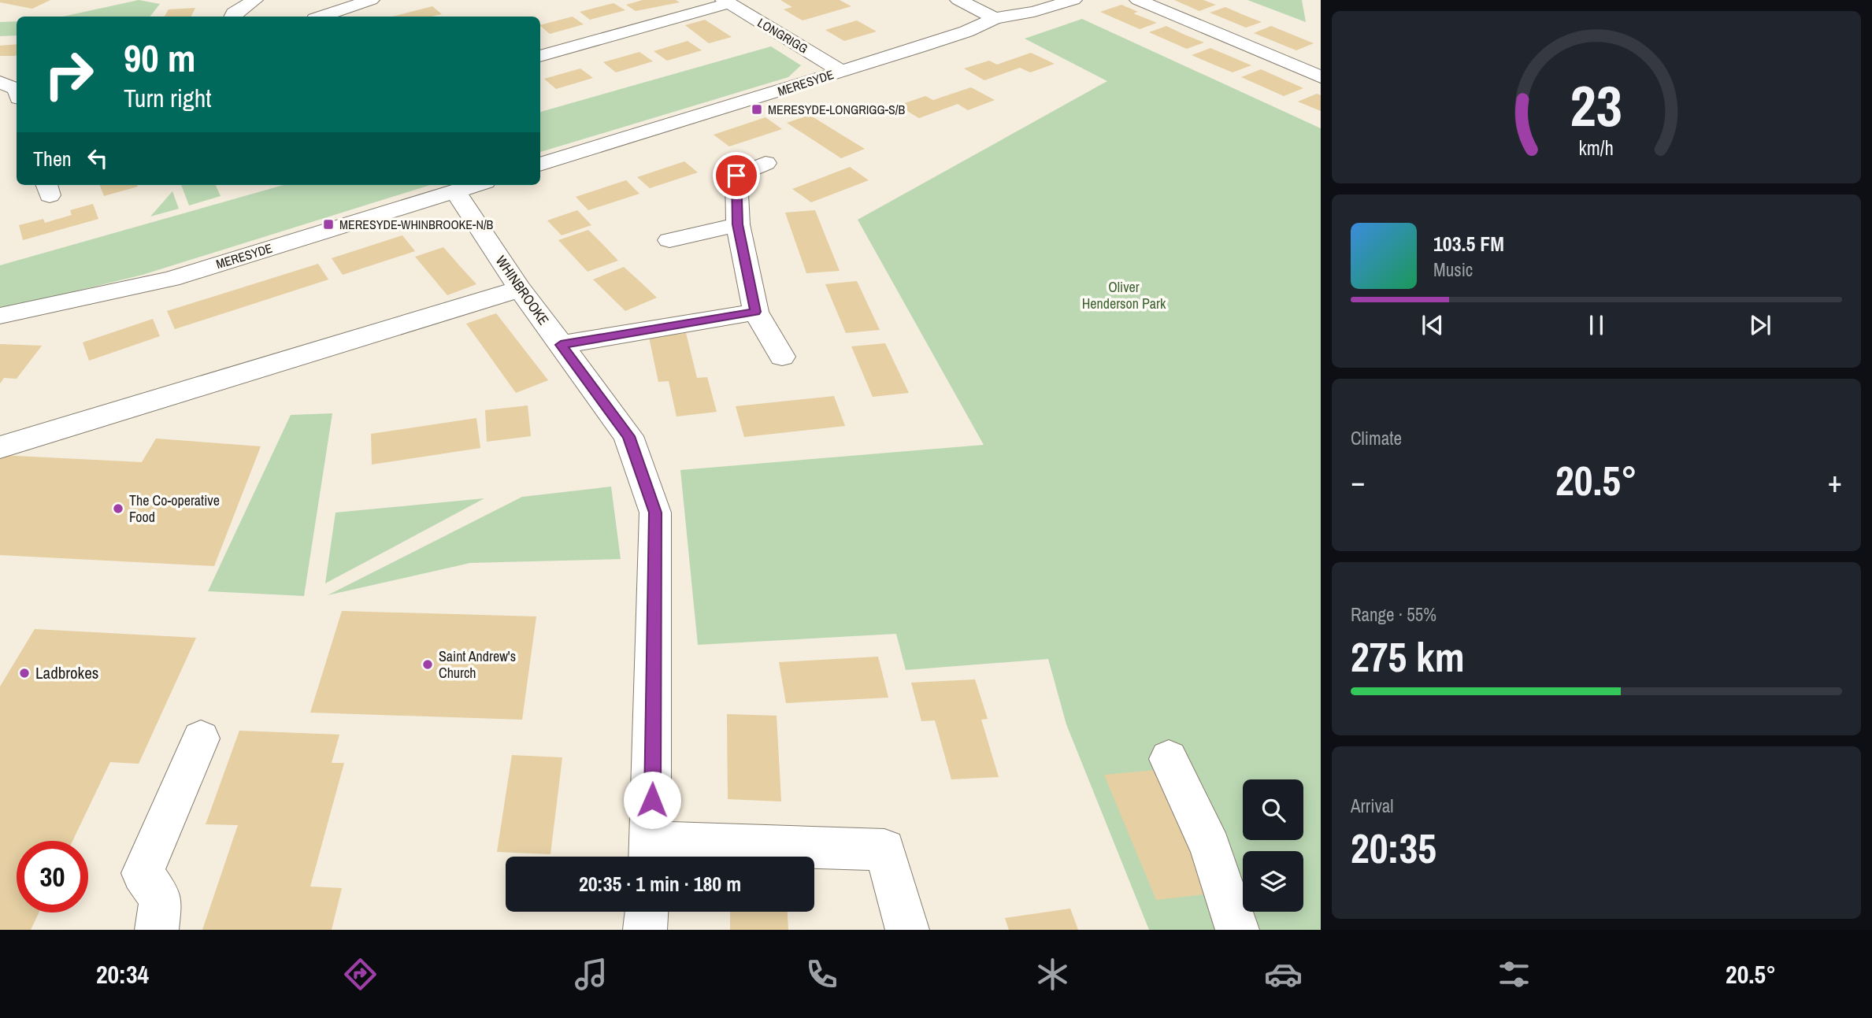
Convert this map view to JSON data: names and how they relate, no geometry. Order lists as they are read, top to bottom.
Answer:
{
  "streets": {
    "street": ["LONGRIGG", "MERESYDE", "WHINBROOKE"]
  },
  "crossings": [
    ["LONGRIGG", "MERESYDE"],
    ["MERESYDE", "WHINBROOKE"]
  ],
  "parks": ["Oliver Henderson Park"],
  "places": {
    "transit": ["MERESYDE-LONGRIGG-S/B", "MERESYDE-WHINBROOKE-N/B"],
    "other": ["The Co-operative Food", "Saint Andrew's Church", "Ladbrokes"]
  },
  "page": {
    "turn": ["90 m", "Turn right"],
    "then": "Then",
    "song": ["103.5 FM", "Music"],
    "tile": [
      "Climate",
      ["Range · 55%", "275 km"],
      ["Arrival", "20:35"]
    ],
    "heat": ["−", "20.5°", "+"],
    "limit": "30",
    "trip": "20:35 · 1 min · 180 m",
    "tabs": ["20:34", "20.5°"],
    "gauge": ["23", "km/h"]
  }
}
